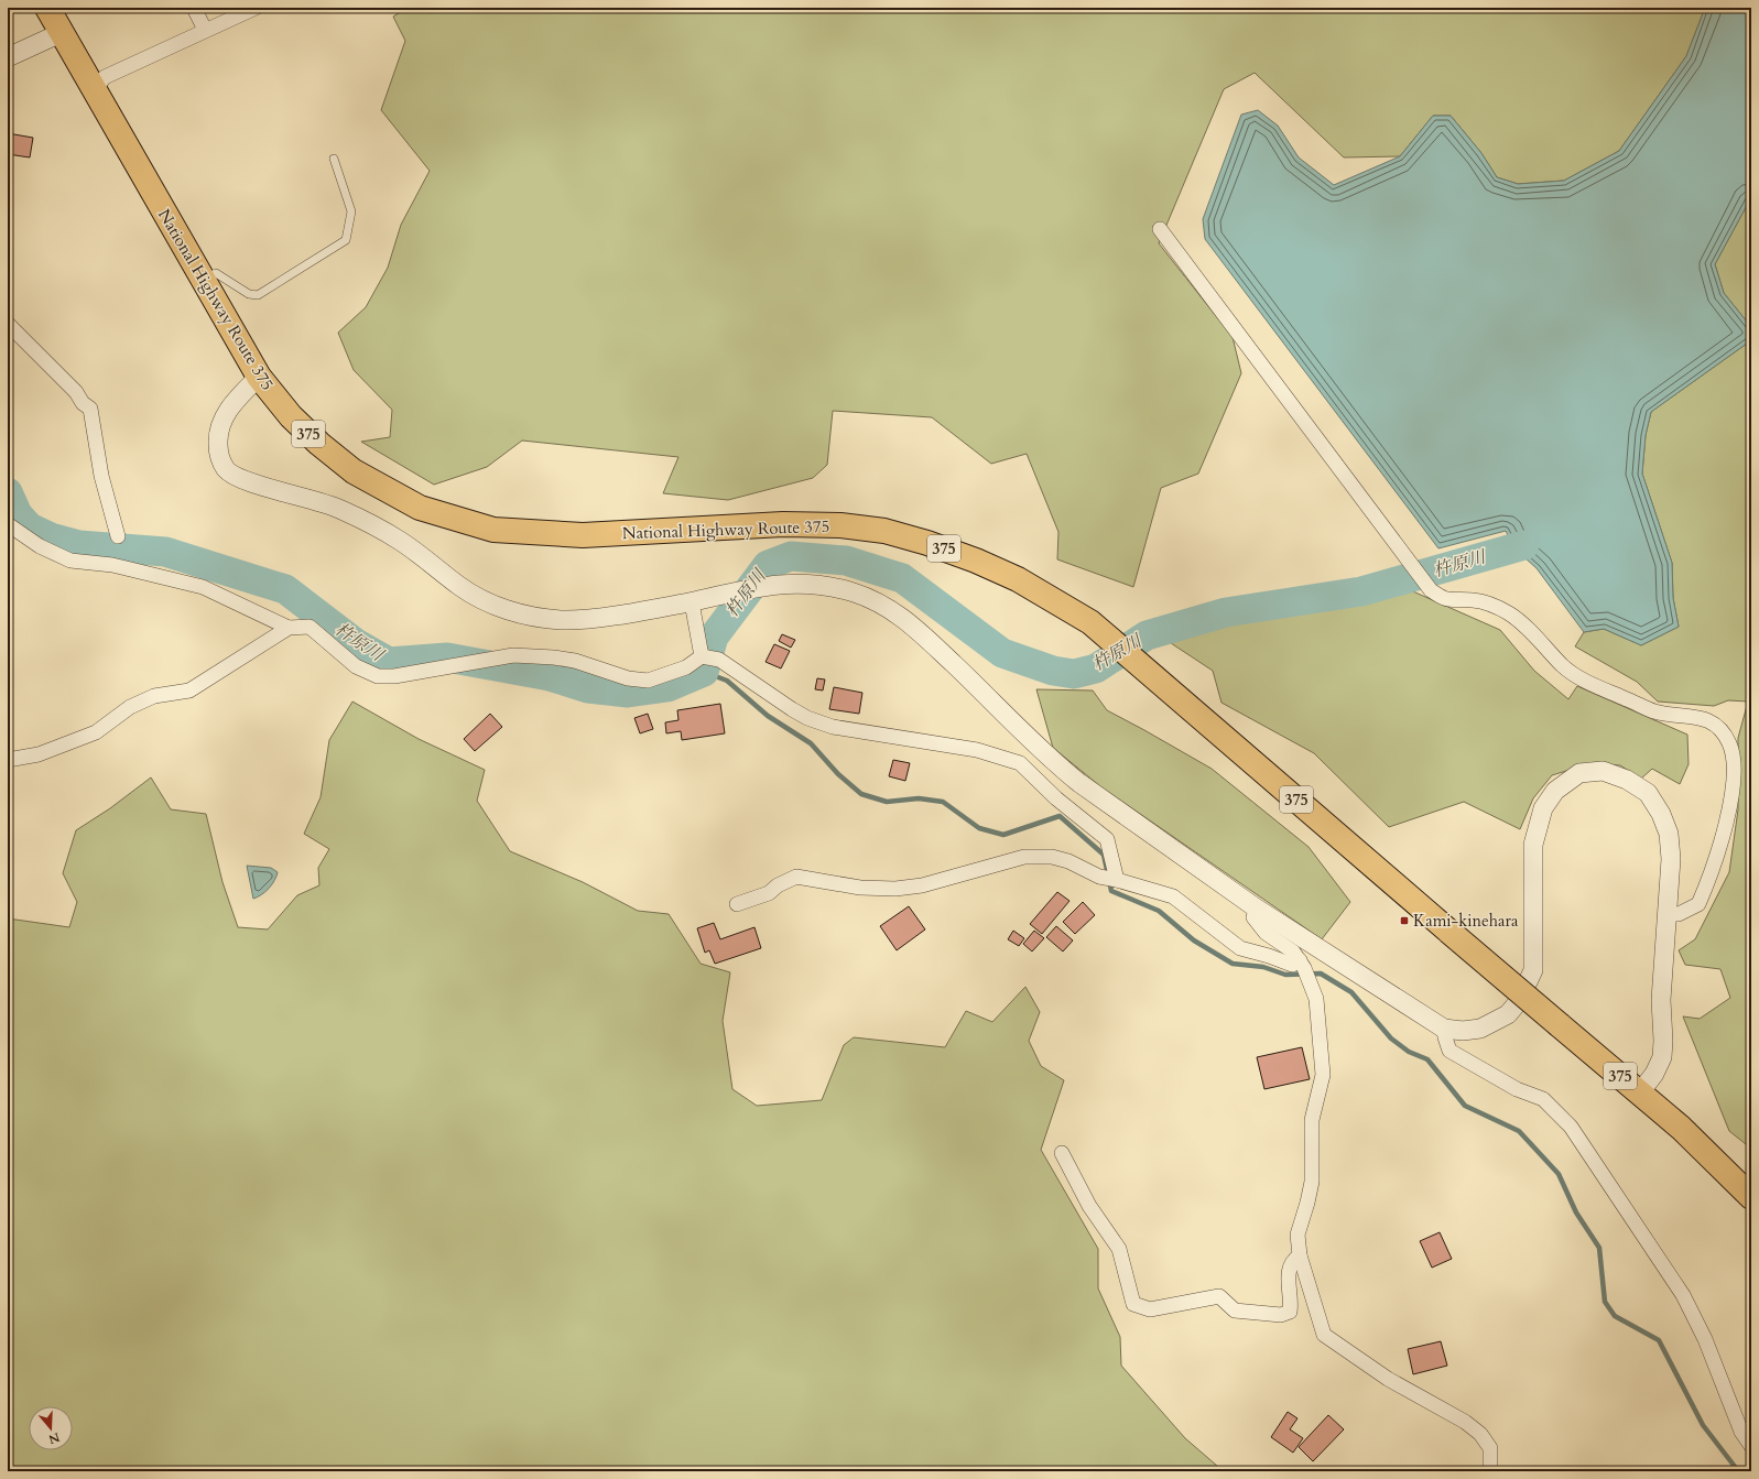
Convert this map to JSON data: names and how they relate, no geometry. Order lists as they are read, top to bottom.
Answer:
{
  "streets": {
    "highway": ["National Highway Route 375", "375"]
  },
  "water": ["杵原川"],
  "places": {
    "transit": ["Kami-kinehara"]
  },
  "north": "bottom"
}
